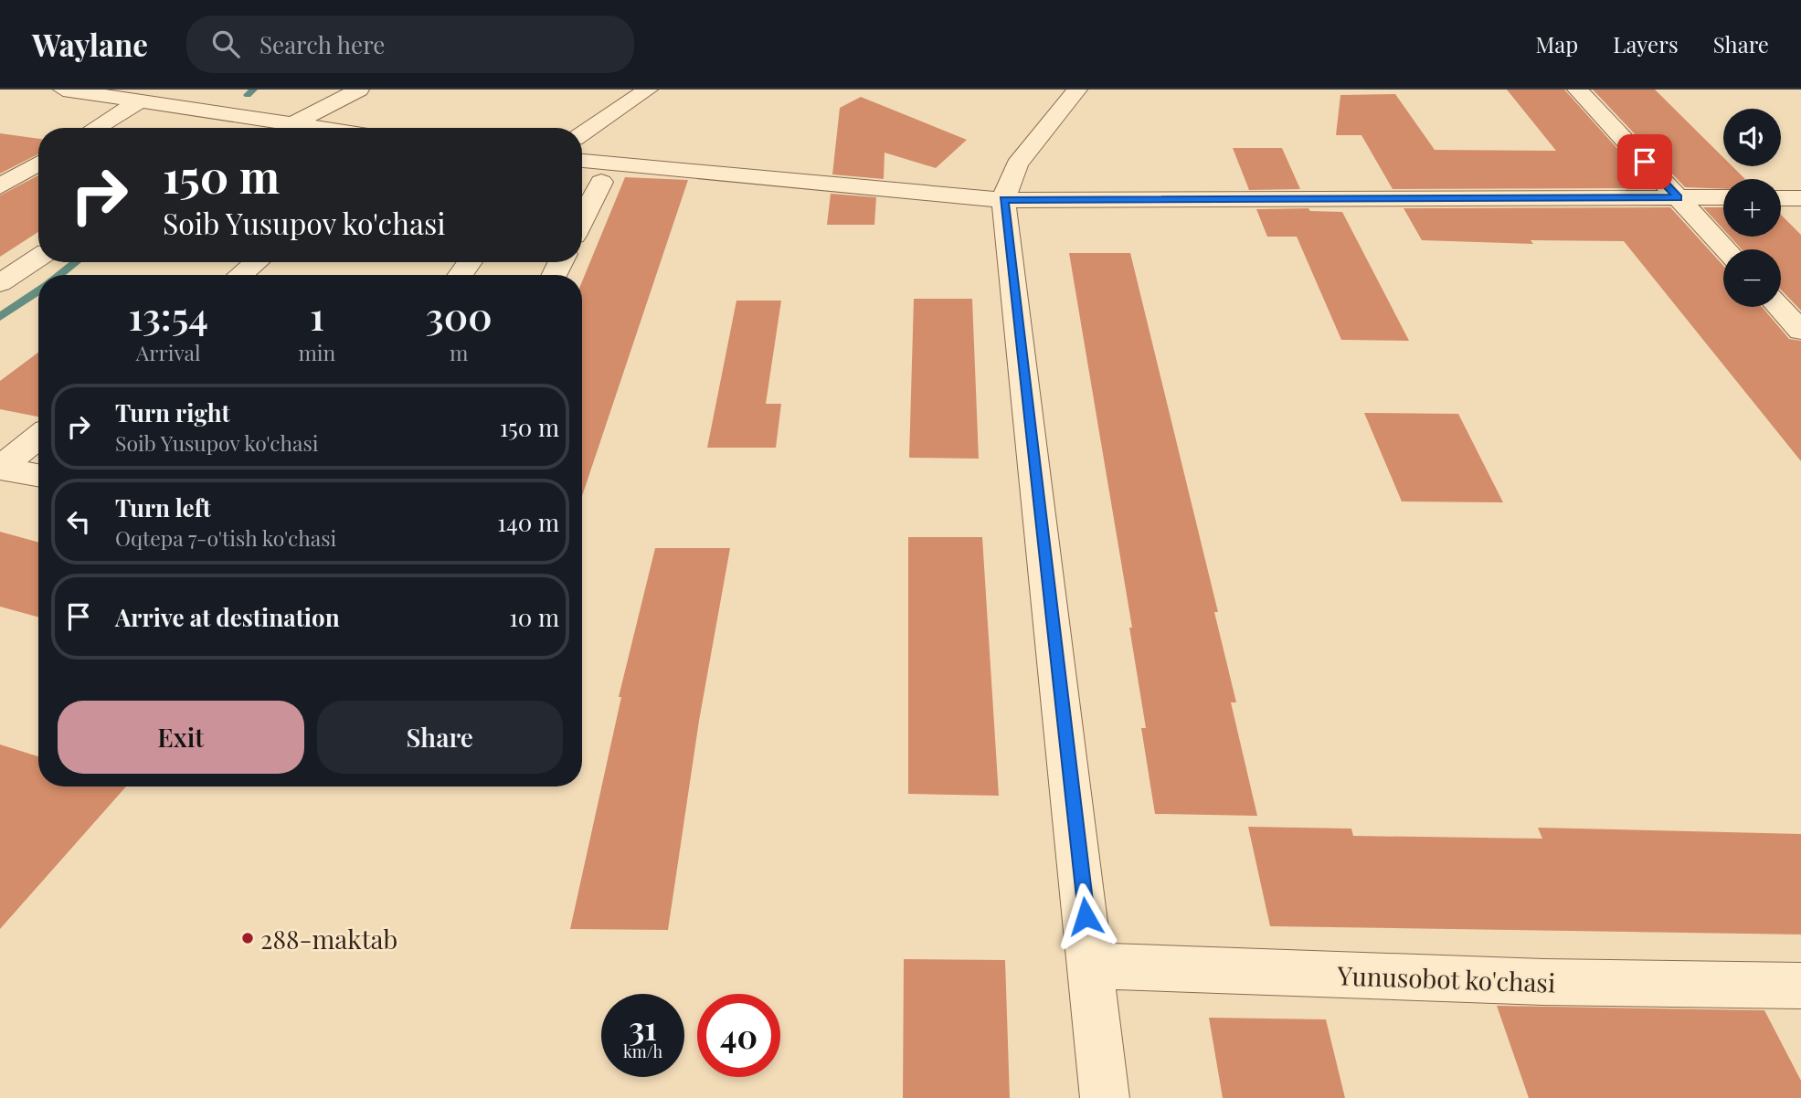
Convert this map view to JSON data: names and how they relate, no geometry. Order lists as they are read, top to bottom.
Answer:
{
  "streets": {
    "street": ["Yunusobot ko'chasi"]
  },
  "places": ["288-maktab"],
  "page": {
    "header": "Waylane",
    "search": "Search here",
    "nav": ["Map", "Layers", "Share"],
    "map_buttons": ["+", "−"],
    "turn": ["150 m", "Soib Yusupov ko'chasi"],
    "eta": [
      "13:54",
      "Arrival",
      "1",
      "min",
      "300",
      "m"
    ],
    "list": [
      {
        "name": "Turn right",
        "note": "Soib Yusupov ko'chasi",
        "value": "150 m"
      },
      {
        "name": "Turn left",
        "note": "Oqtepa 7-o'tish ko'chasi",
        "value": "140 m"
      },
      {
        "name": "Arrive at destination",
        "value": "10 m"
      }
    ],
    "buttons": ["Exit", "Share"],
    "speed": "31 km/h",
    "limit": "40"
  }
}
